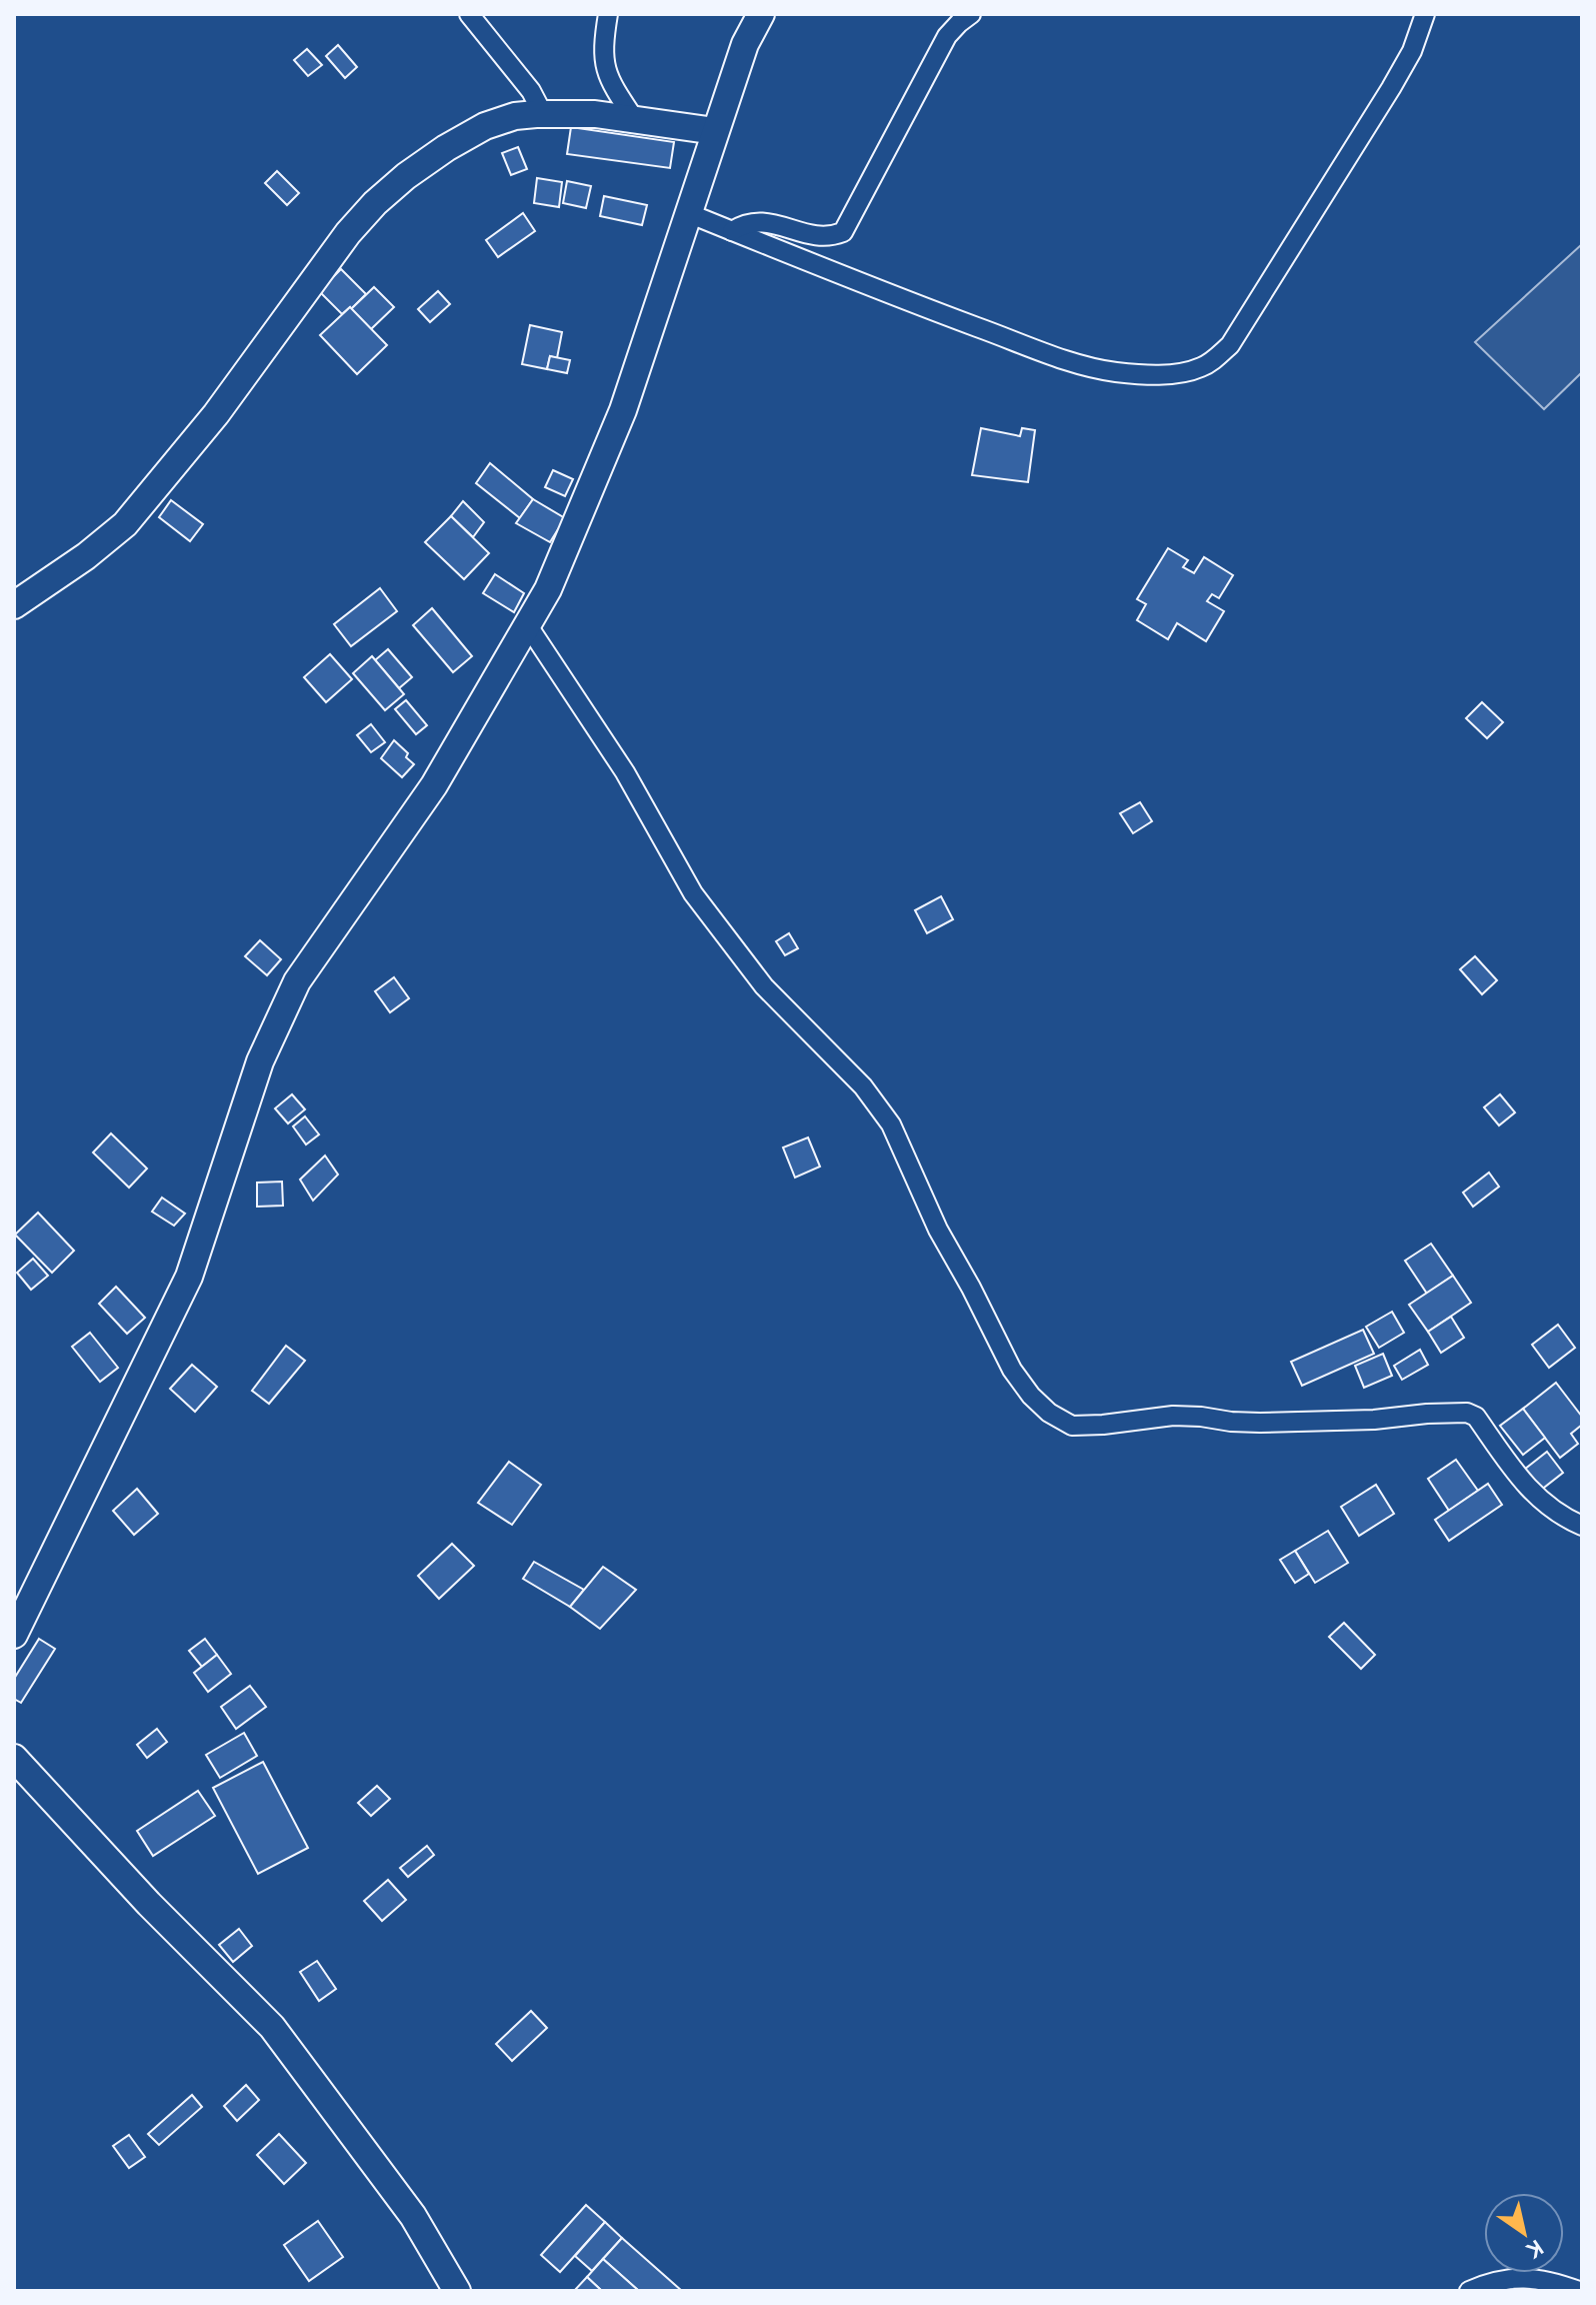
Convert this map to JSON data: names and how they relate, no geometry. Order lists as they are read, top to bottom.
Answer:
{
  "north": "bottom right"
}
